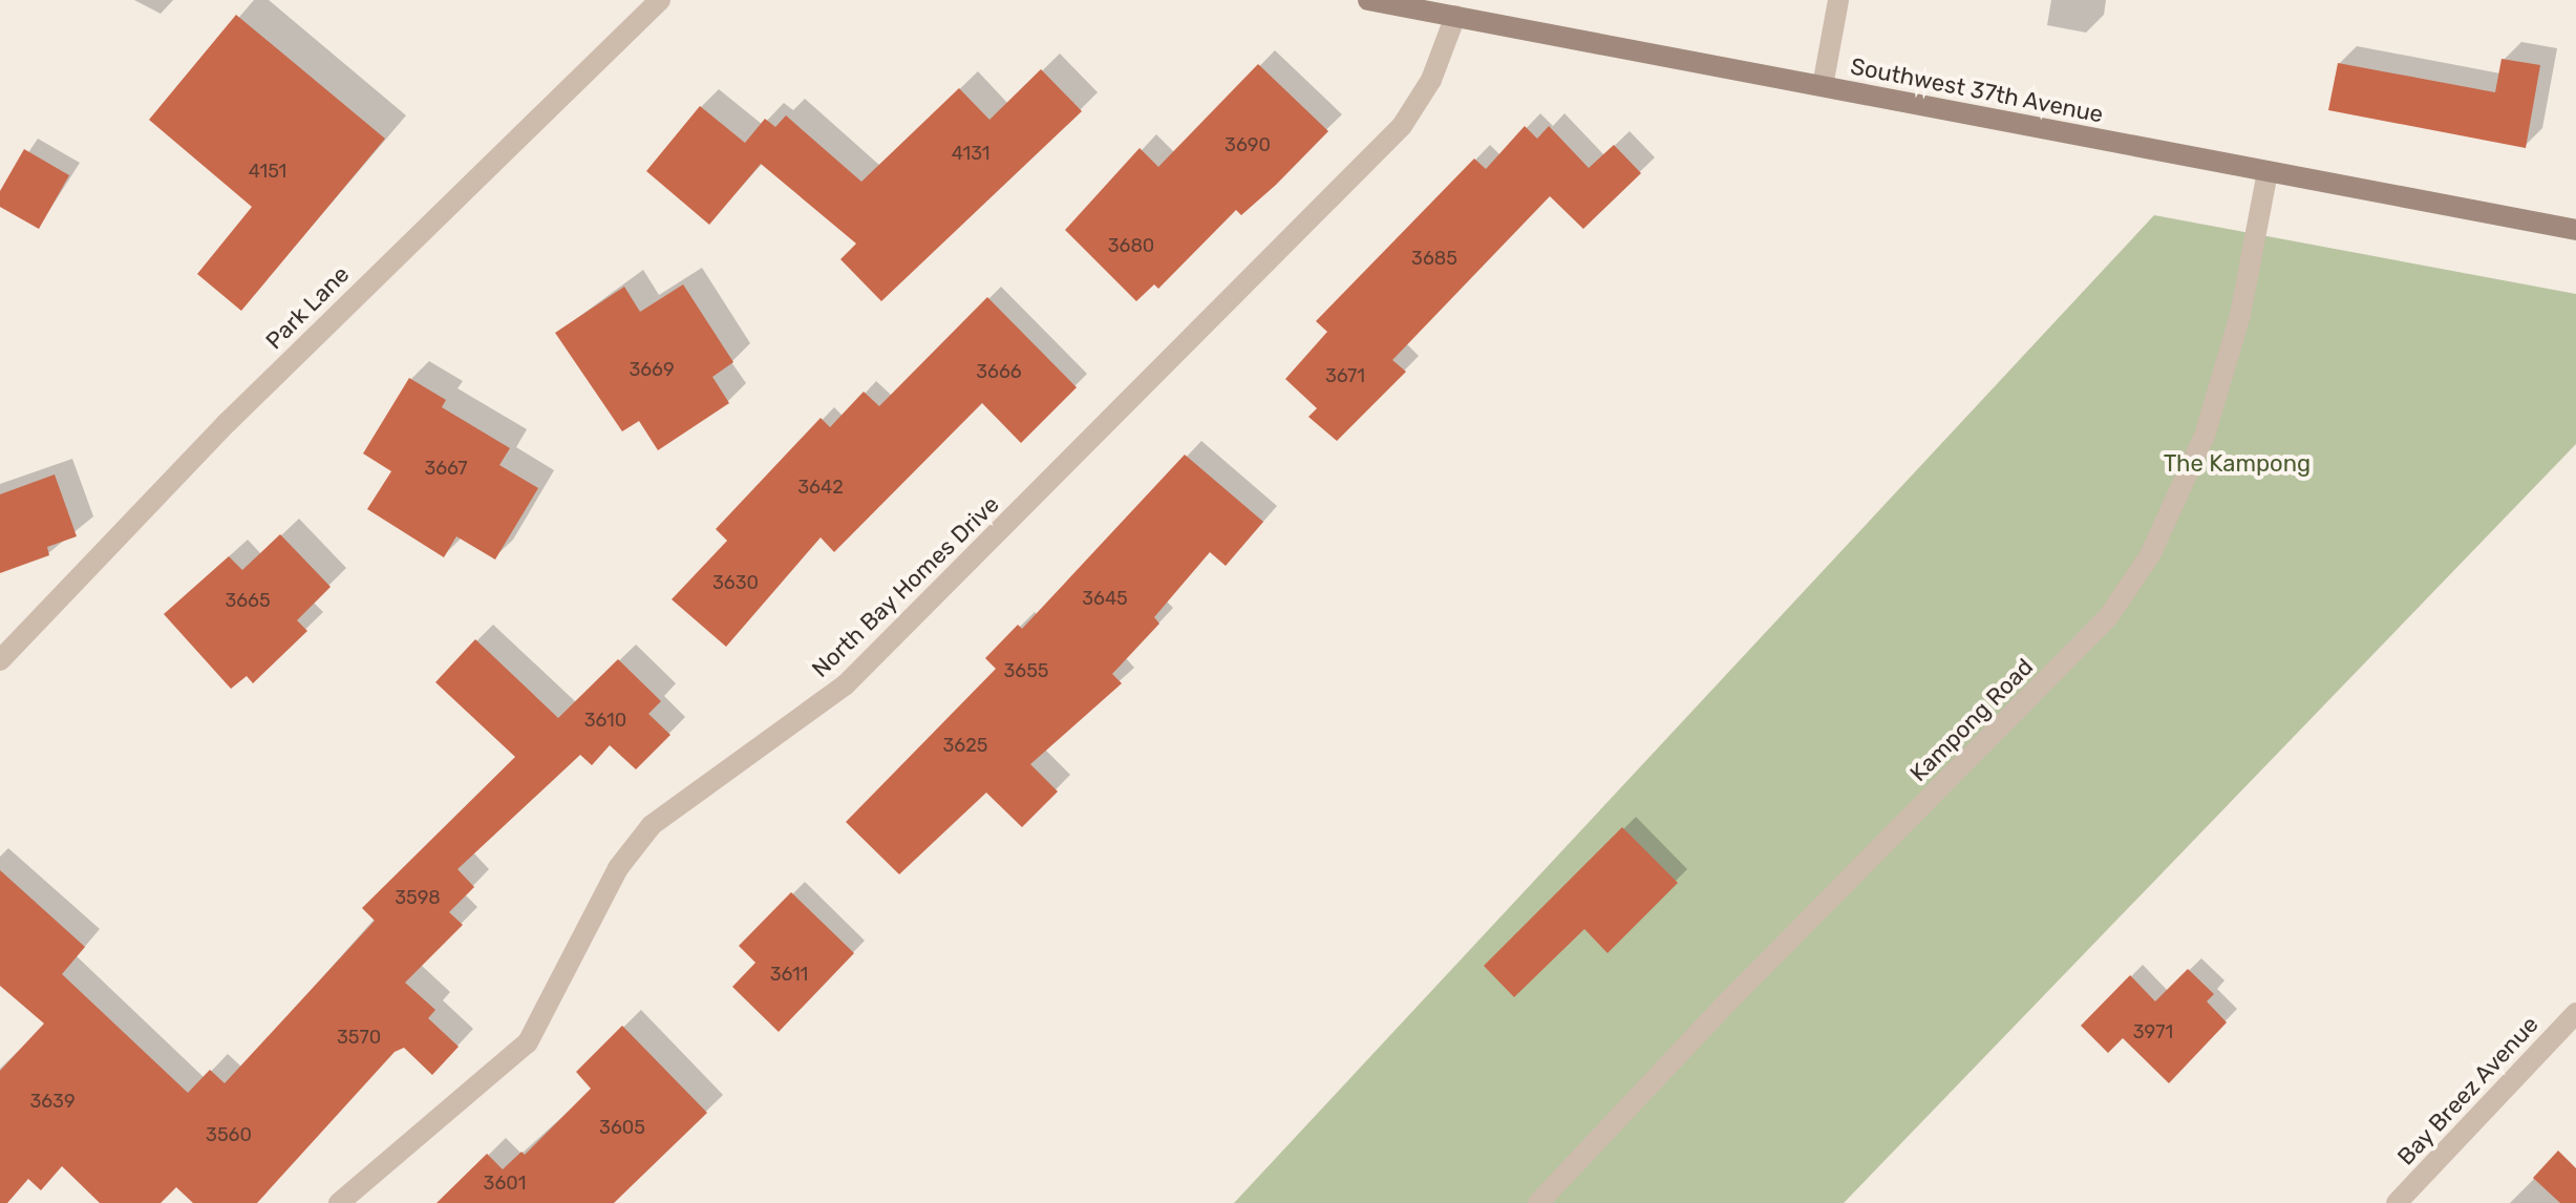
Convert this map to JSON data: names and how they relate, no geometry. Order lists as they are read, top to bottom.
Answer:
{
  "streets": {
    "main road": ["Southwest 37th Avenue"],
    "street": [
      "Park Lane",
      "North Bay Homes Drive",
      "Kampong Road",
      "Bay Breez Avenue"
    ]
  },
  "crossings": [
    ["Southwest 37th Avenue", "North Bay Homes Drive"],
    ["Southwest 37th Avenue", "Kampong Road"]
  ],
  "parks": ["The Kampong"],
  "house_numbers": [
    "3690",
    "4131",
    "4151",
    "3680",
    "3685",
    "3669",
    "3666",
    "3671",
    "3667",
    "3642",
    "3630",
    "3645",
    "3665",
    "3655",
    "3610",
    "3625",
    "3598",
    "3611",
    "3971",
    "3570",
    "3639",
    "3605",
    "3560",
    "3601"
  ]
}
